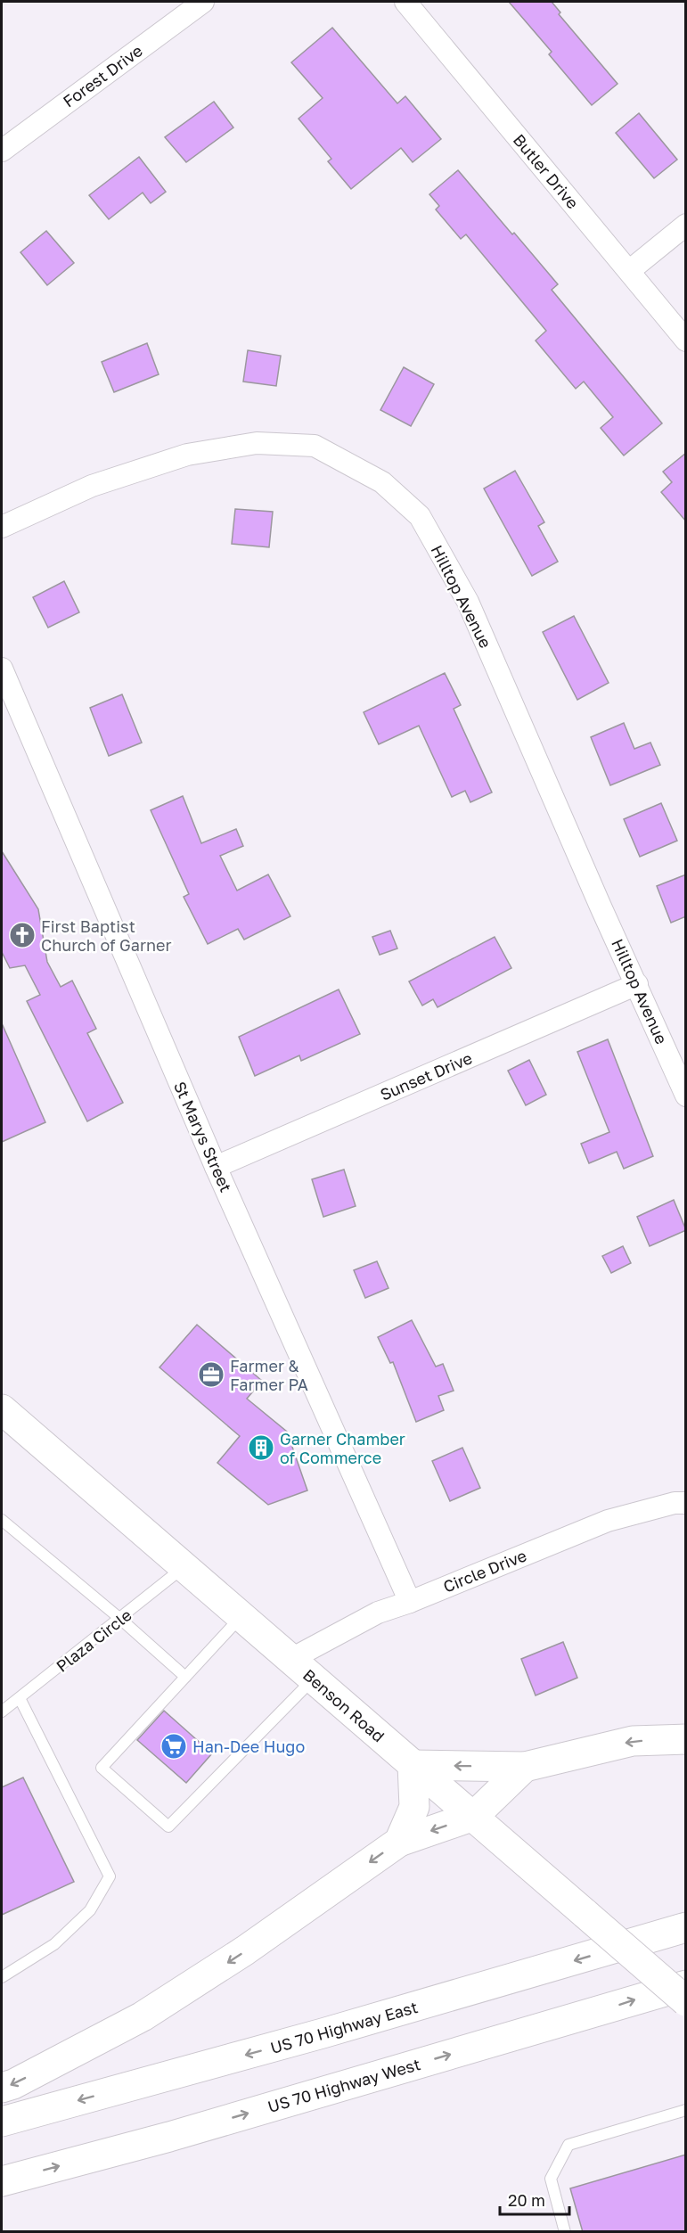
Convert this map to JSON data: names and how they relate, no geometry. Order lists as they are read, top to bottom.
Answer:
{
  "streets": {
    "main road": ["Benson Road", "US 70 Highway East", "US 70 Highway West"],
    "street": [
      "Forest Drive",
      "Butler Drive",
      "Hilltop Avenue",
      "Sunset Drive",
      "St Marys Street",
      "Circle Drive"
    ],
    "lane": ["Plaza Circle"]
  },
  "crossings": [
    ["Hilltop Avenue", "Sunset Drive"],
    ["Sunset Drive", "St Marys Street"],
    ["St Marys Street", "Circle Drive"],
    ["Circle Drive", "Benson Road"],
    ["Plaza Circle", "Benson Road"]
  ],
  "places": {
    "church": ["First Baptist Church of Garner"],
    "office": ["Farmer & Farmer PA"],
    "building": ["Garner Chamber of Commerce"],
    "supermarket": ["Han-Dee Hugo"]
  },
  "scale_bar": "20 m"
}
